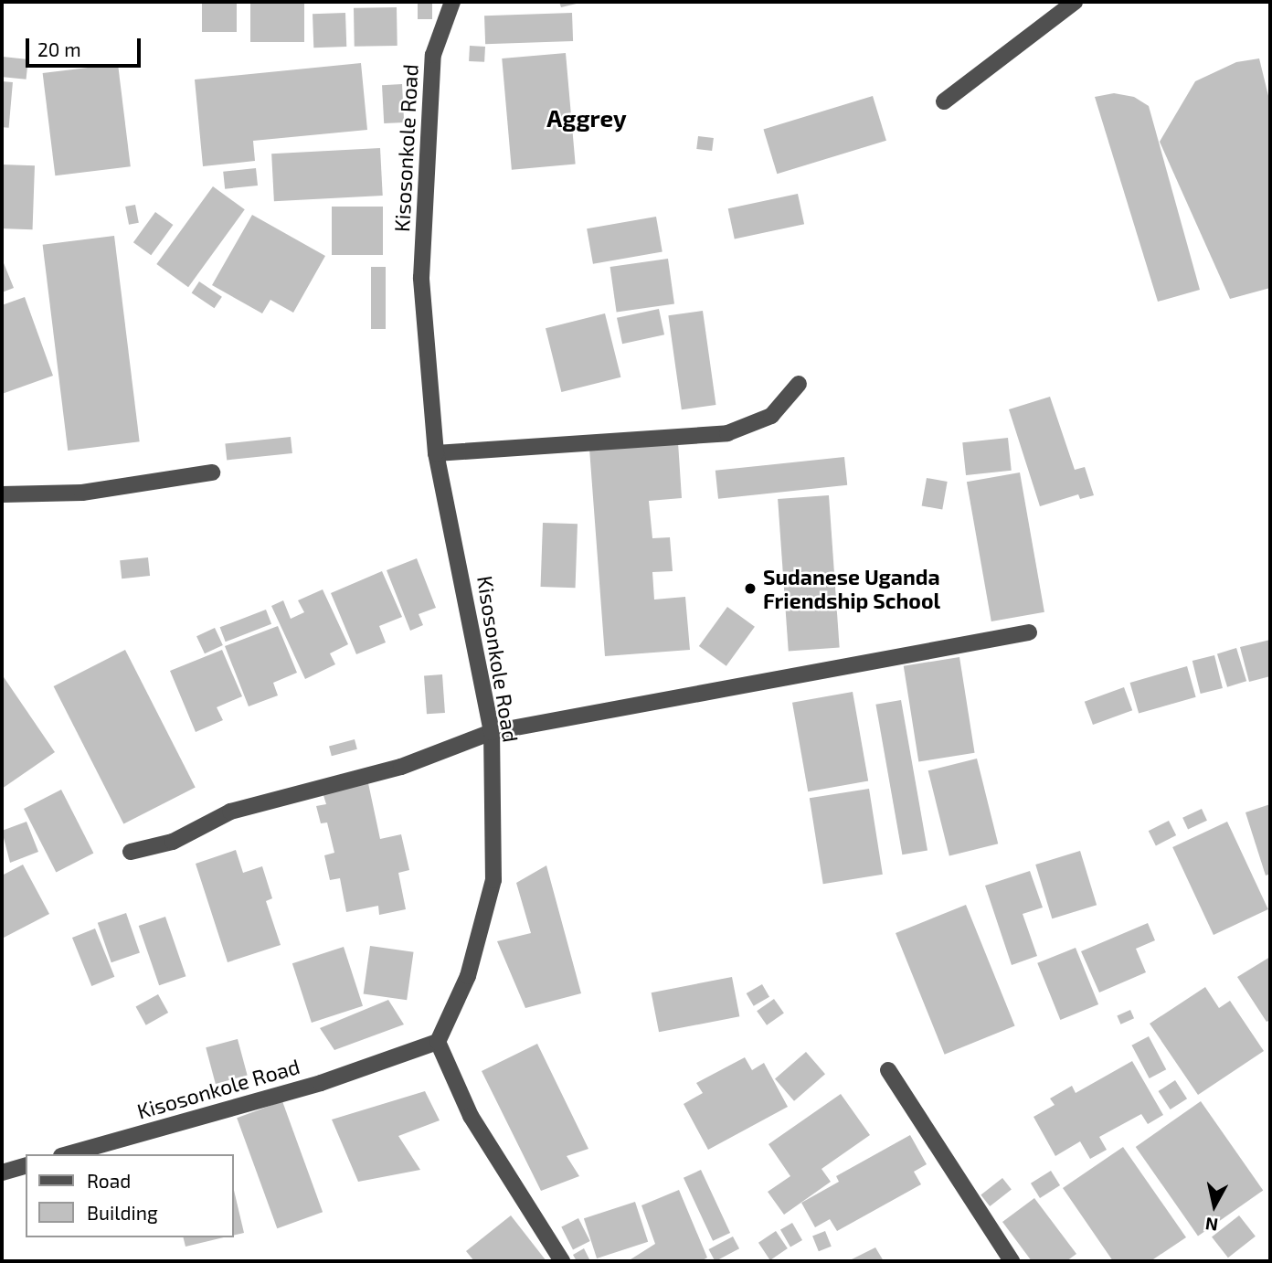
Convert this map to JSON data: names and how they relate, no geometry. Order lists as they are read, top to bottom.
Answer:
{
  "streets": {
    "street": ["Kisosonkole Road"]
  },
  "districts": ["Aggrey"],
  "places": ["Sudanese Uganda Friendship School"],
  "legend": ["Road", "Building"],
  "scale_bar": "20 m",
  "north": "bottom"
}
